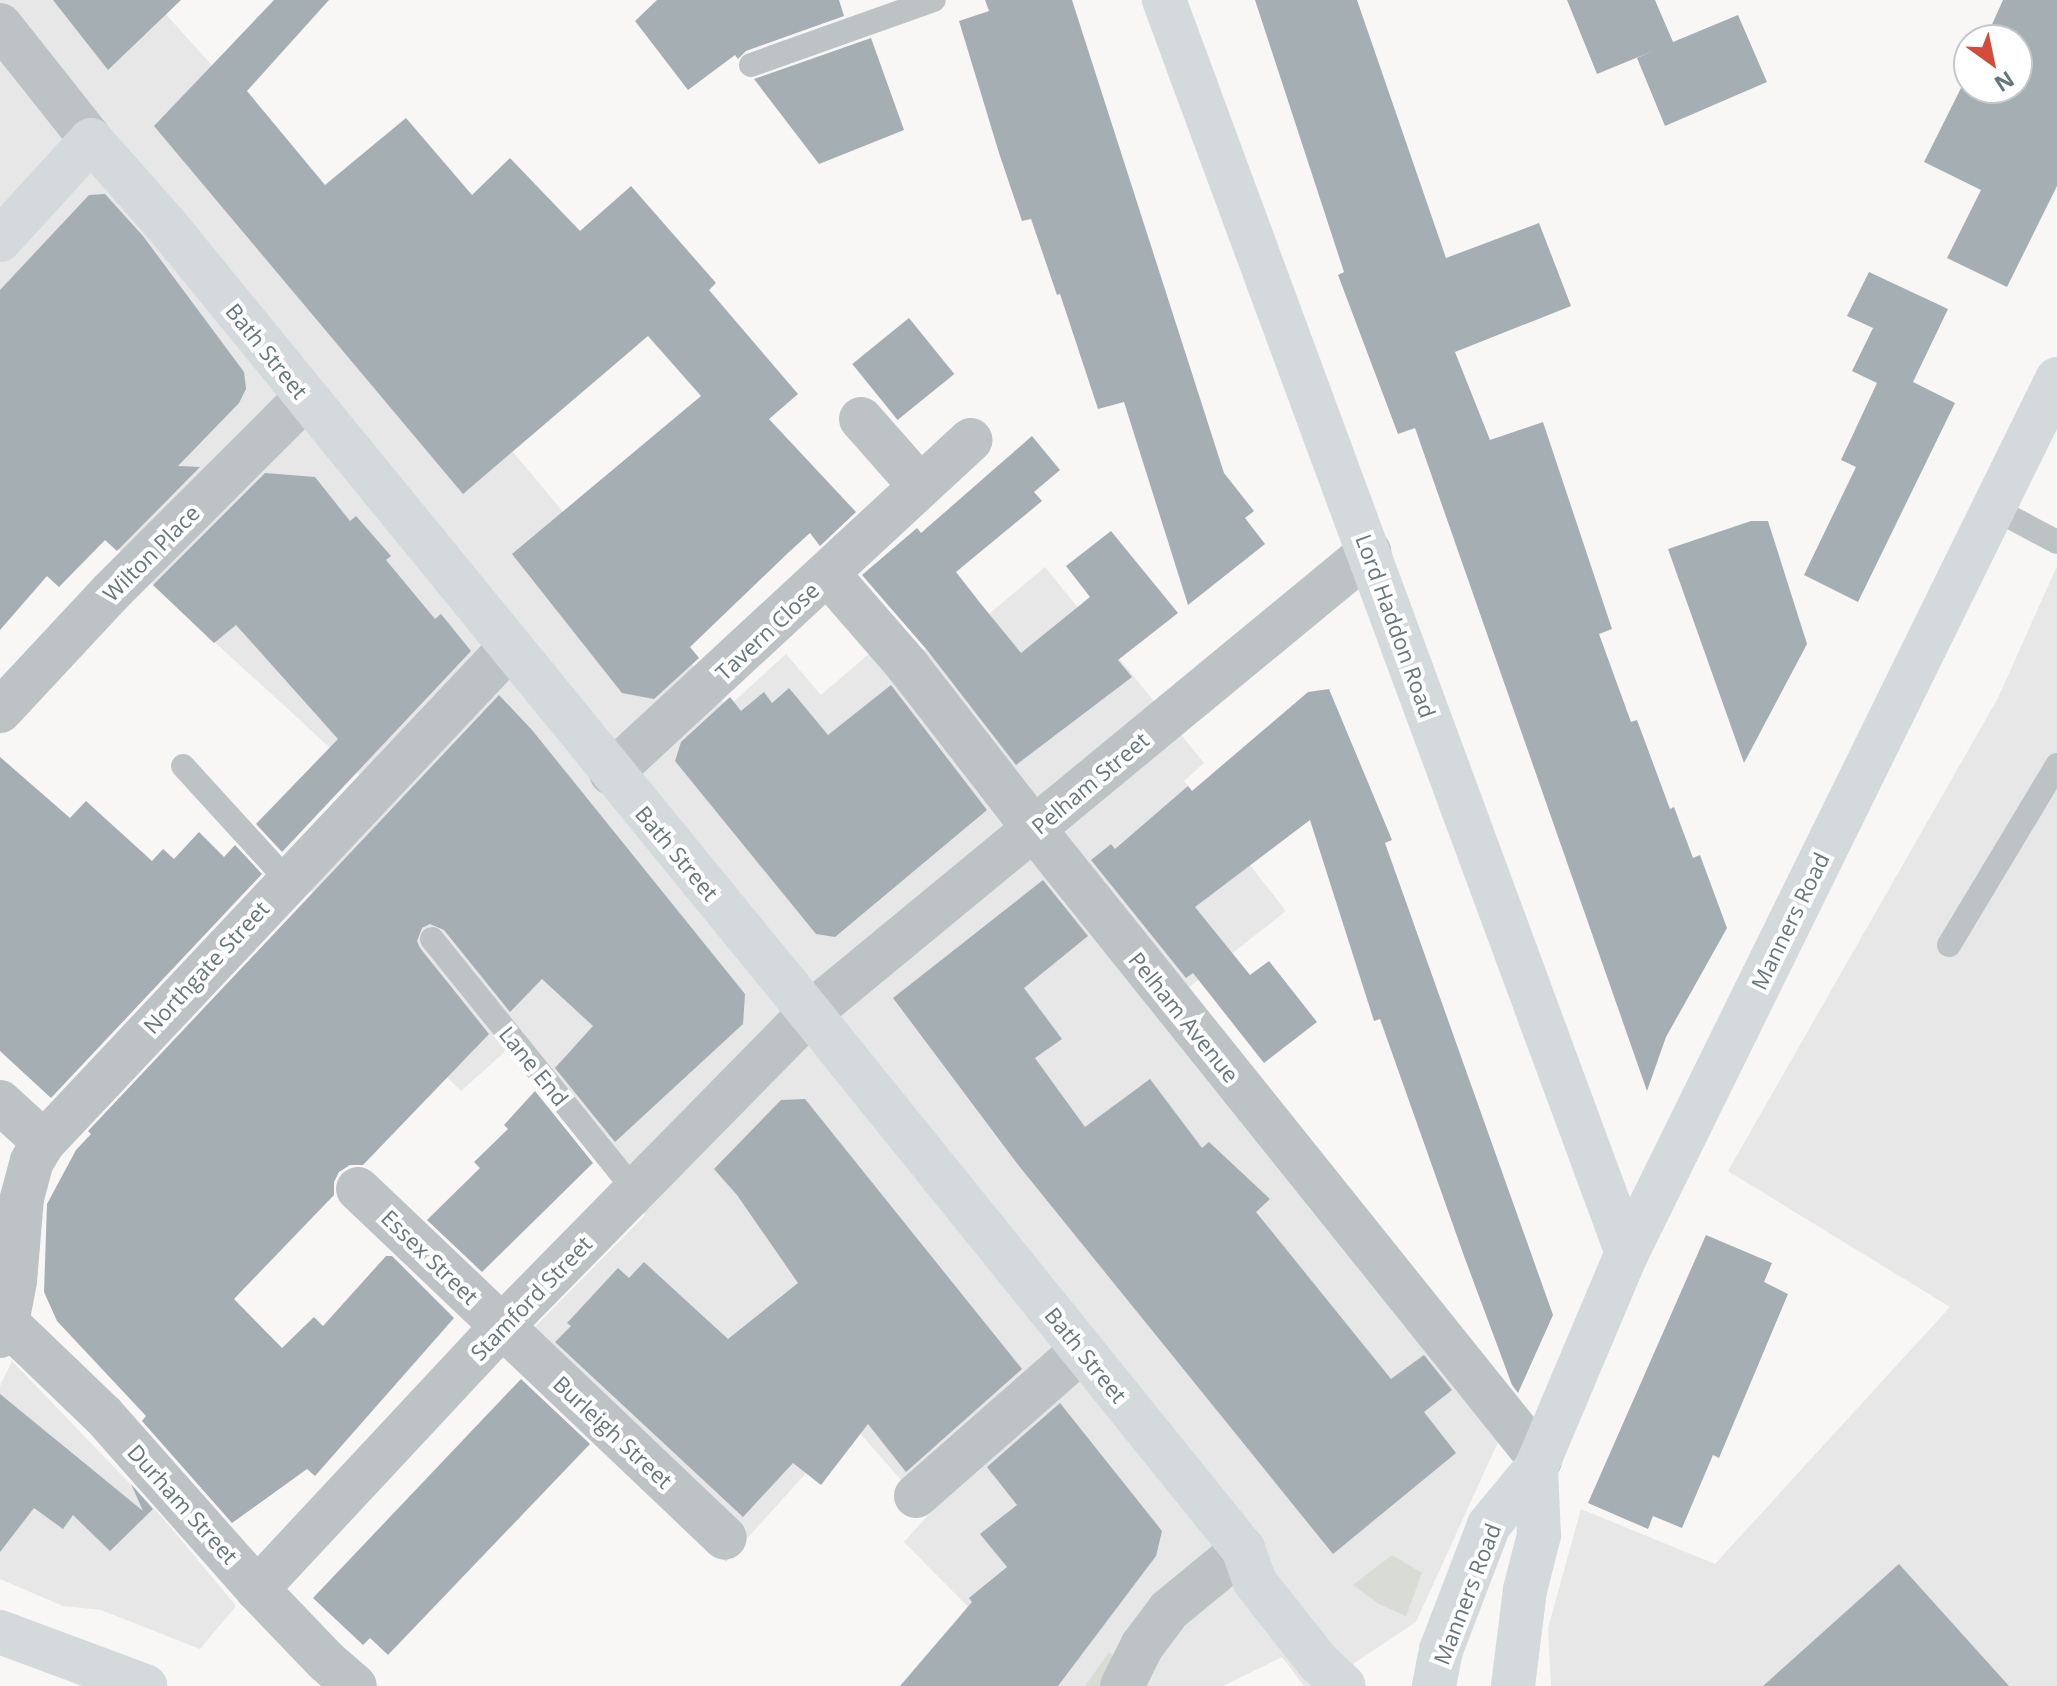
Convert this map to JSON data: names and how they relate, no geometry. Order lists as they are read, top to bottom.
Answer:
{
  "streets": {
    "street": [
      "Bath Street",
      "Wilton Place",
      "Lord Haddon Road",
      "Tavern Close",
      "Pelham Street",
      "Manners Road",
      "Northgate Street",
      "Pelham Avenue",
      "Essex Street",
      "Stamford Street",
      "Burleigh Street",
      "Durham Street"
    ],
    "lane": ["Lane End"]
  },
  "crossings": [
    ["Bath Street", "Wilton Place"],
    ["Bath Street", "Tavern Close"],
    ["Bath Street", "Pelham Street"],
    ["Bath Street", "Northgate Street"],
    ["Bath Street", "Stamford Street"],
    ["Lord Haddon Road", "Pelham Street"],
    ["Lord Haddon Road", "Manners Road"],
    ["Tavern Close", "Pelham Avenue"],
    ["Pelham Street", "Pelham Avenue"],
    ["Pelham Street", "Stamford Street"],
    ["Manners Road", "Pelham Avenue"],
    ["Northgate Street", "Durham Street"],
    ["Lane End", "Stamford Street"],
    ["Essex Street", "Stamford Street"],
    ["Essex Street", "Burleigh Street"],
    ["Stamford Street", "Burleigh Street"],
    ["Stamford Street", "Durham Street"]
  ],
  "north": "bottom right"
}
